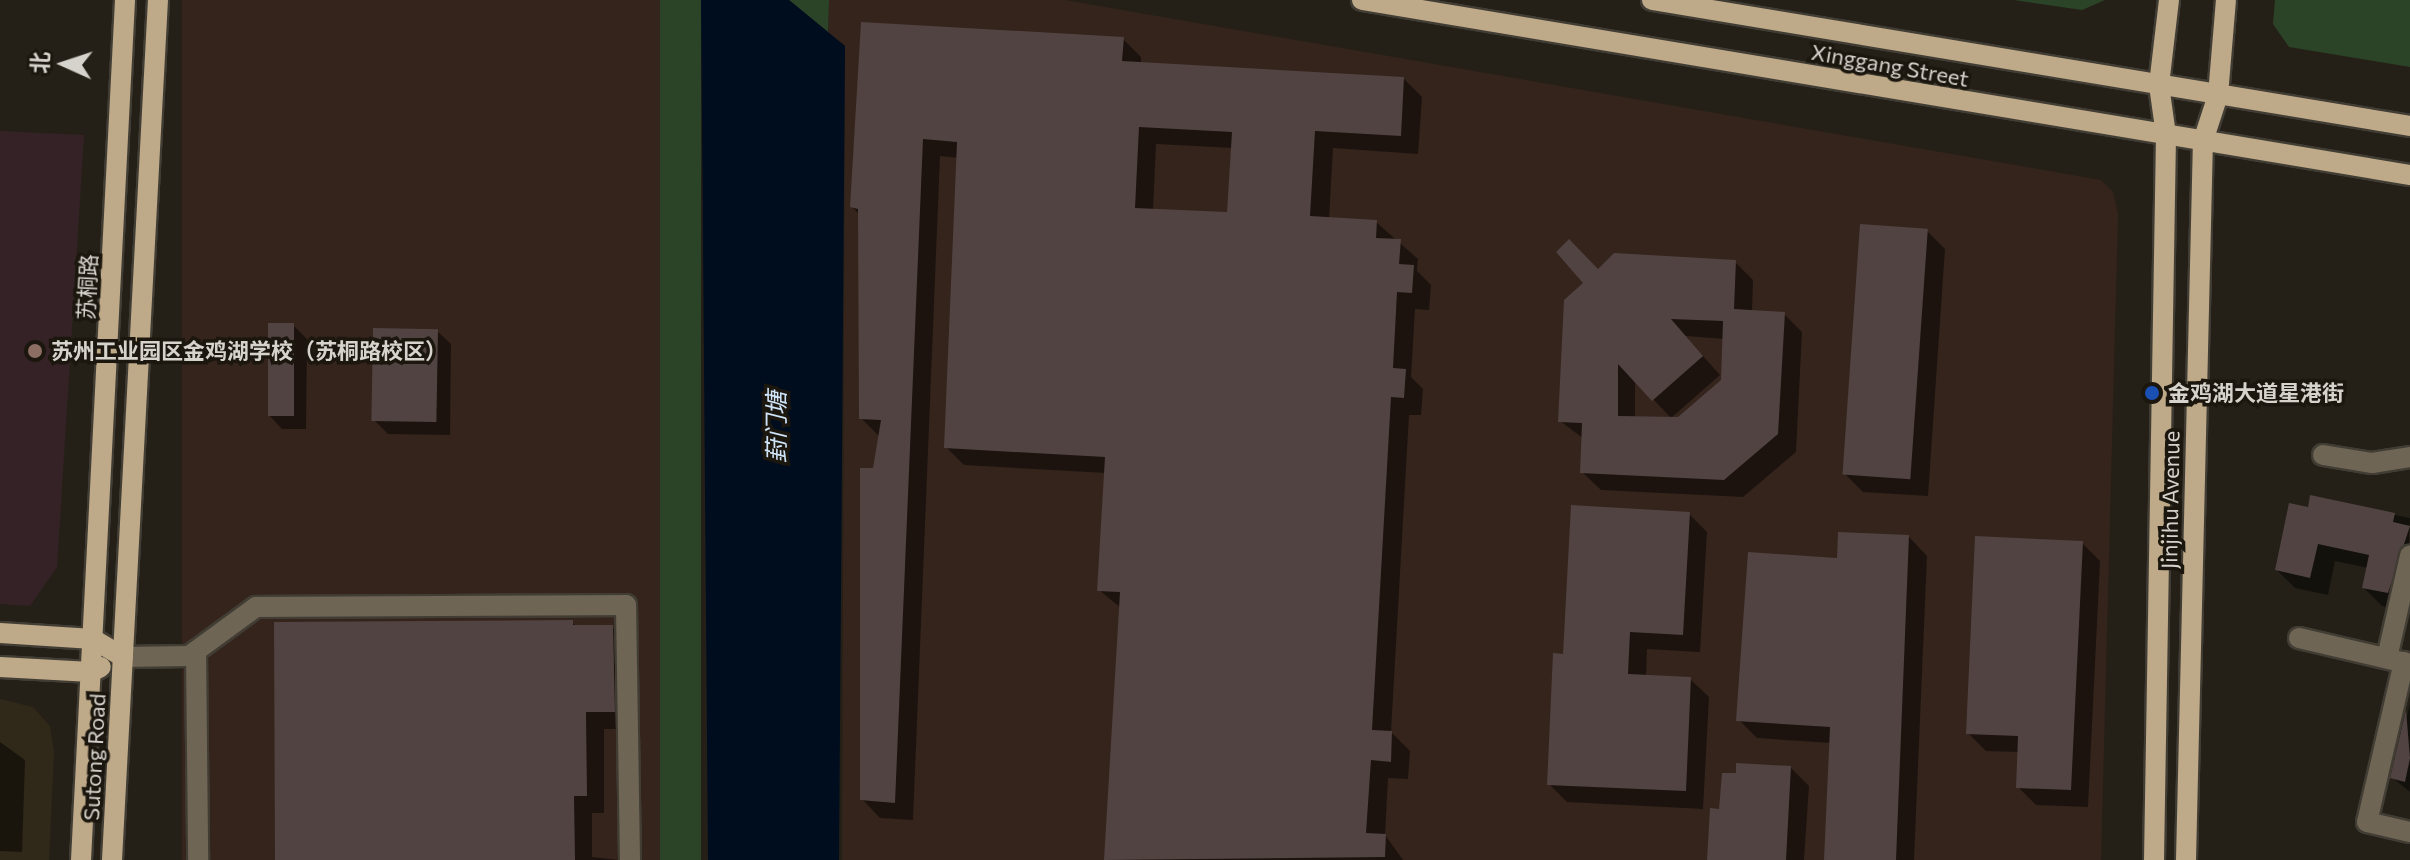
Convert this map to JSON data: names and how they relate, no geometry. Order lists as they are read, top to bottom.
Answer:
{
  "streets": {
    "main road": [
      "Xinggang Street",
      "苏桐路",
      "Jinjihu Avenue",
      "Sutong Road"
    ]
  },
  "crossings": [
    ["Xinggang Street", "Jinjihu Avenue"],
    ["苏桐路", "Sutong Road"]
  ],
  "water": ["葑门塘"],
  "places": ["苏州工业园区金鸡湖学校（苏桐路校区）", "金鸡湖大道星港街"],
  "north": "left"
}
